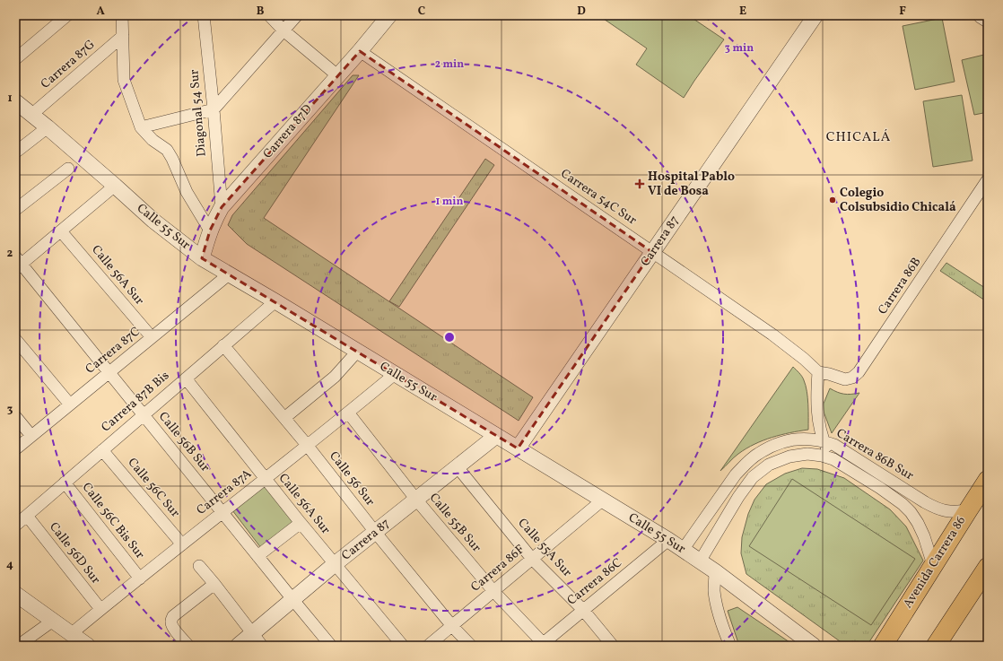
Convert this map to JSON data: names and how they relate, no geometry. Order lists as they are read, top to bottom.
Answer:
{
  "streets": {
    "main road": ["Avenida Carrera 86"],
    "street": [
      "Carrera 87G",
      "Diagonal 54 Sur",
      "Carrera 87D",
      "Carrera 54C Sur",
      "Calle 55 Sur",
      "Carrera 87",
      "Calle 56A Sur",
      "Carrera 86B",
      "Carrera 87C",
      "Carrera 87B Bis",
      "Calle 56B Sur",
      "Carrera 86B Sur",
      "Calle 56 Sur",
      "Calle 56C Sur",
      "Carrera 87A",
      "Calle 56C Bis Sur",
      "Calle 55B Sur",
      "Calle 55A Sur",
      "Calle 56D Sur",
      "Carrera 86F",
      "Carrera 86C"
    ]
  },
  "crossings": [
    ["Carrera 87G", "Calle 55 Sur"],
    ["Diagonal 54 Sur", "Carrera 87D"],
    ["Carrera 87D", "Carrera 54C Sur"],
    ["Carrera 87D", "Calle 55 Sur"],
    ["Carrera 54C Sur", "Carrera 87"],
    ["Carrera 54C Sur", "Carrera 86B"],
    ["Calle 55 Sur", "Carrera 87"],
    ["Calle 55 Sur", "Carrera 87C"],
    ["Calle 55 Sur", "Carrera 87B Bis"],
    ["Calle 55 Sur", "Carrera 86B Sur"],
    ["Calle 55 Sur", "Carrera 87A"],
    ["Calle 55 Sur", "Carrera 86F"],
    ["Calle 55 Sur", "Carrera 86C"],
    ["Carrera 87", "Calle 56A Sur"],
    ["Carrera 87", "Calle 56B Sur"],
    ["Carrera 87", "Calle 56 Sur"],
    ["Carrera 87", "Calle 55B Sur"],
    ["Carrera 87", "Calle 55A Sur"],
    ["Calle 56A Sur", "Carrera 87C"],
    ["Calle 56A Sur", "Carrera 87B Bis"],
    ["Calle 56A Sur", "Carrera 87A"],
    ["Carrera 87C", "Calle 56B Sur"],
    ["Carrera 87B Bis", "Calle 56B Sur"],
    ["Carrera 87B Bis", "Calle 56 Sur"],
    ["Carrera 87B Bis", "Calle 56C Sur"],
    ["Carrera 87B Bis", "Calle 56C Bis Sur"],
    ["Carrera 87B Bis", "Calle 56D Sur"],
    ["Calle 56B Sur", "Carrera 87A"],
    ["Carrera 86B Sur", "Avenida Carrera 86"],
    ["Calle 56 Sur", "Carrera 87A"],
    ["Calle 56 Sur", "Carrera 86F"],
    ["Calle 56C Sur", "Carrera 87A"],
    ["Carrera 87A", "Calle 56C Bis Sur"],
    ["Carrera 87A", "Calle 55B Sur"],
    ["Carrera 87A", "Calle 56D Sur"],
    ["Calle 55B Sur", "Carrera 86F"],
    ["Calle 55B Sur", "Carrera 86C"],
    ["Calle 55A Sur", "Carrera 86F"],
    ["Calle 55A Sur", "Carrera 86C"]
  ],
  "districts": ["CHICALÁ"],
  "places": {
    "health": ["Hospital Pablo VI de Bosa"],
    "other": ["Colegio Colsubsidio Chicalá"]
  },
  "grid": {
    "columns": [
      "A",
      "B",
      "C",
      "D",
      "E",
      "F"
    ],
    "rows": [
      "1",
      "2",
      "3",
      "4"
    ]
  },
  "rings": ["3 min", "2 min", "1 min"]
}
